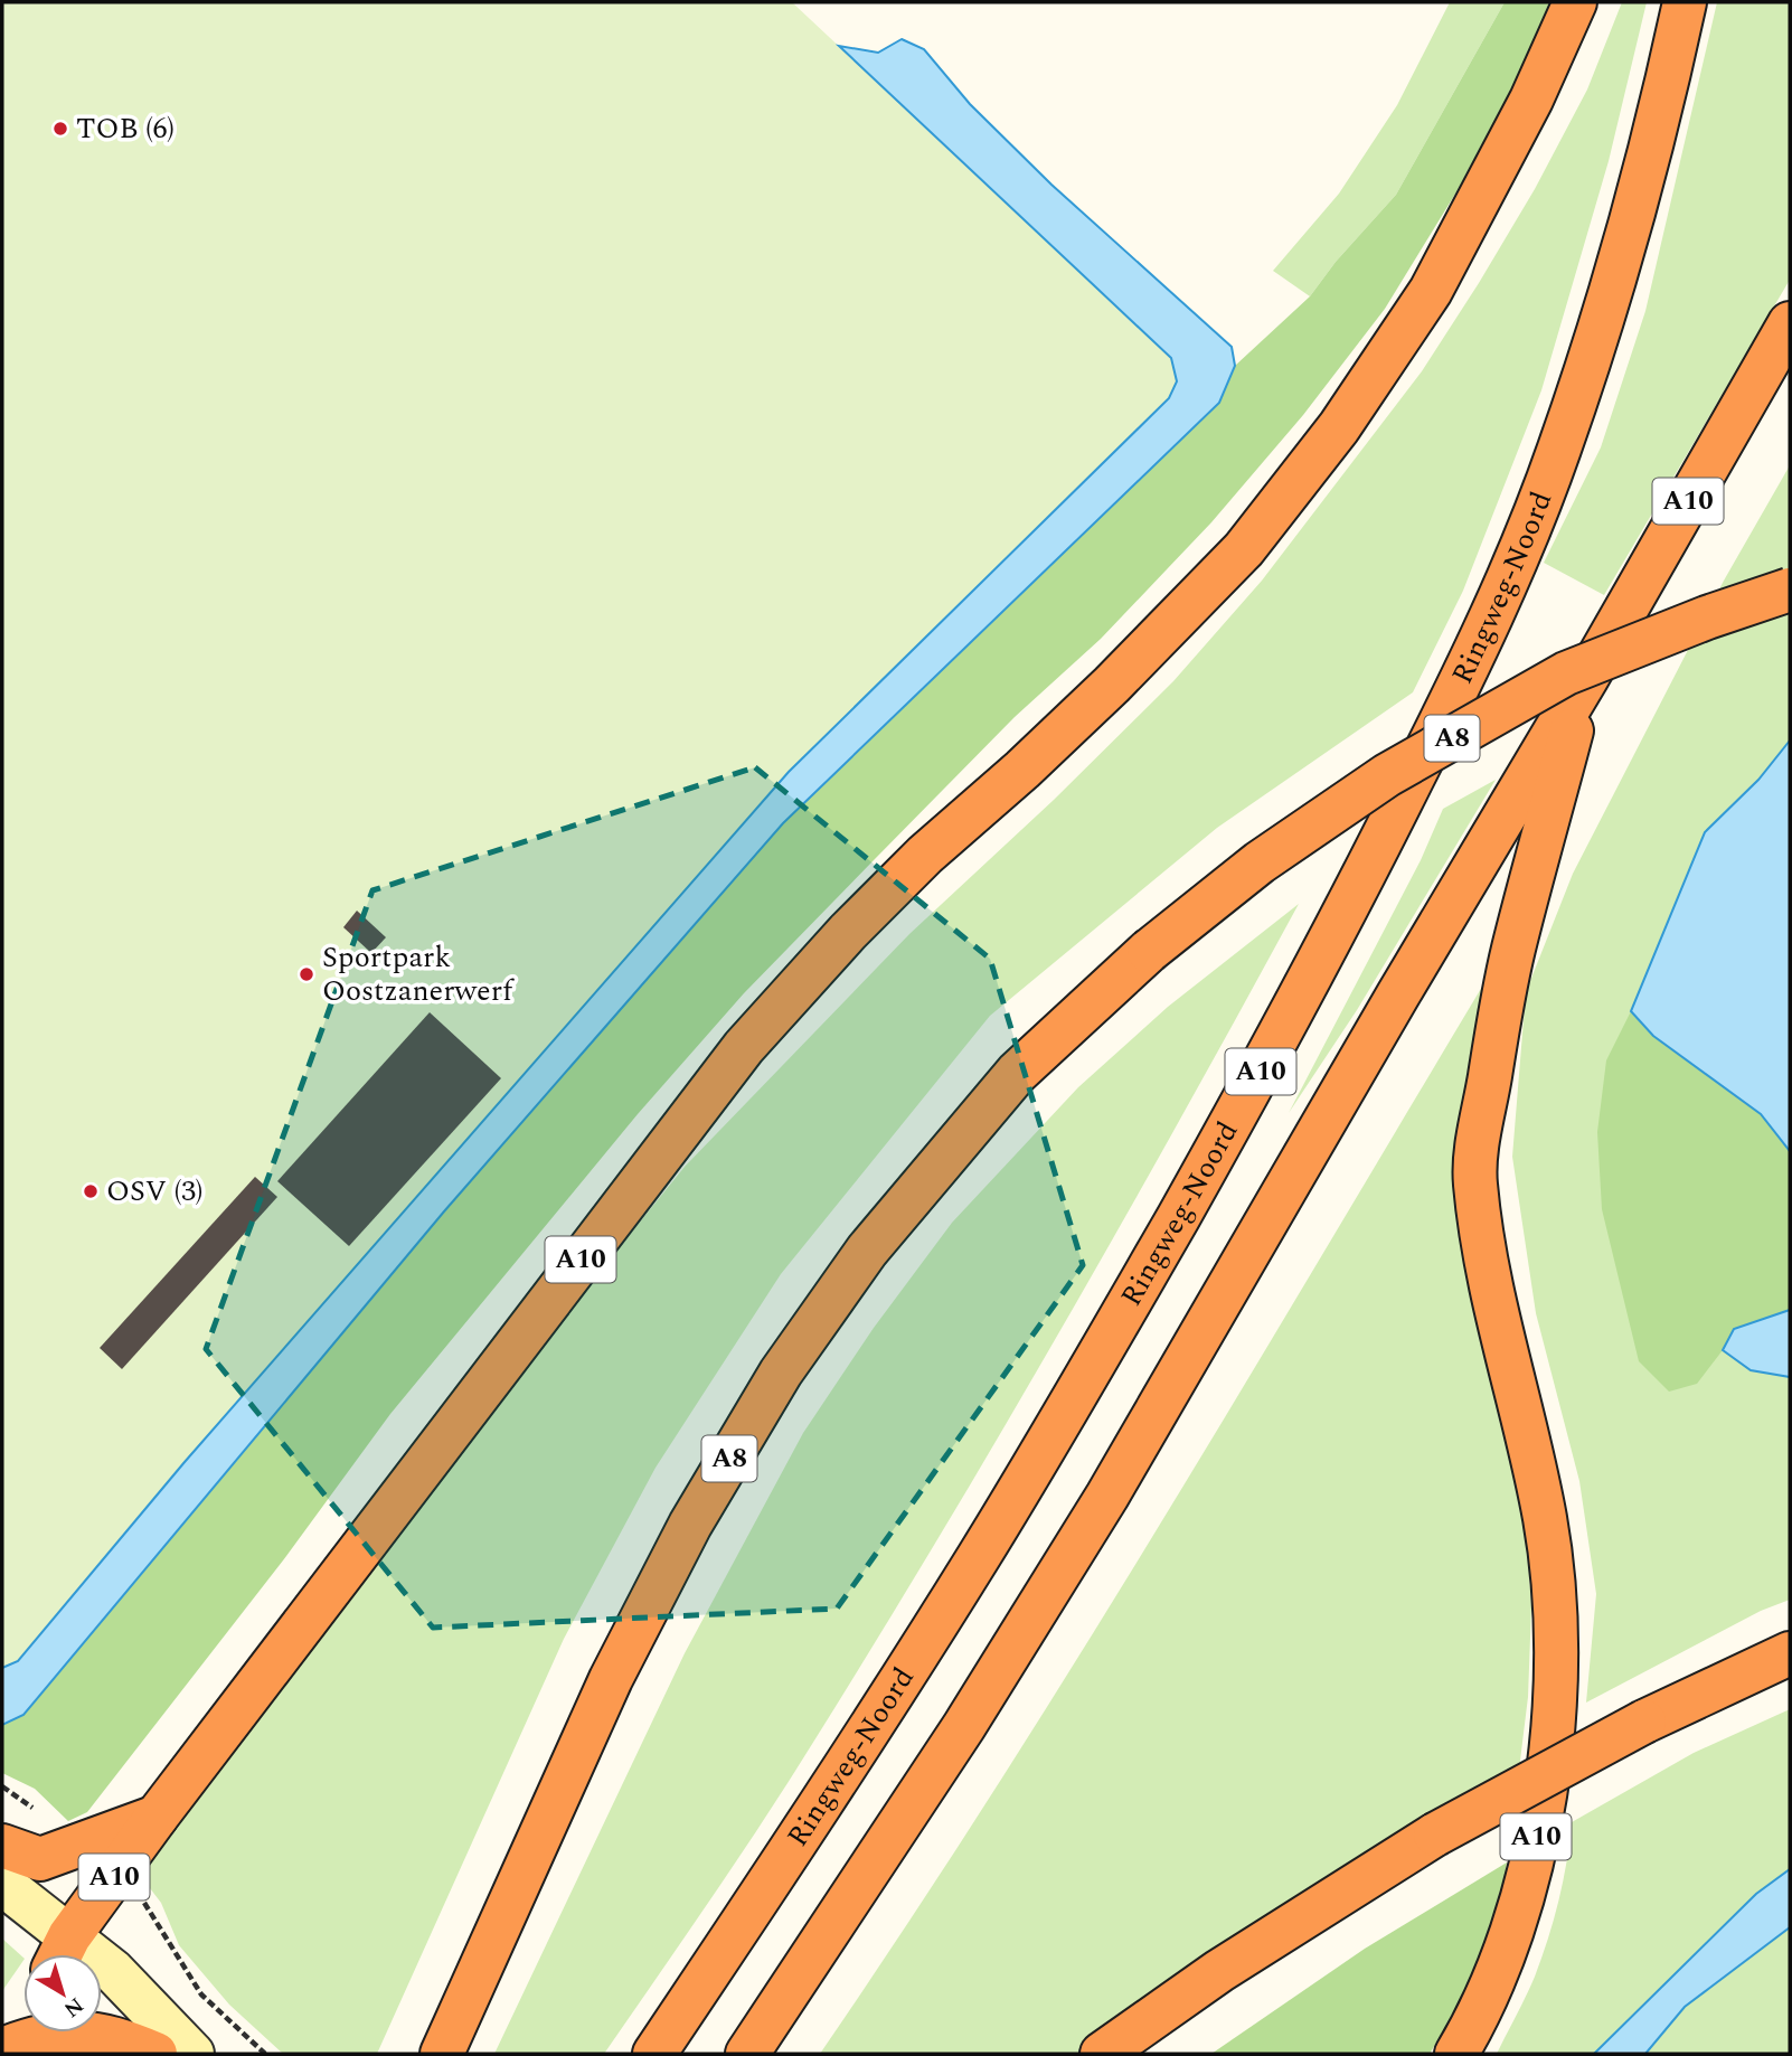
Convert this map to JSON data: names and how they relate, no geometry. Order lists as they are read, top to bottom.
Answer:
{
  "streets": {
    "highway": ["A10", "Ringweg-Noord", "A8"]
  },
  "places": ["TOB (6)", "Sportpark Oostzanerwerf", "OSV (3)"],
  "north": "bottom right"
}
